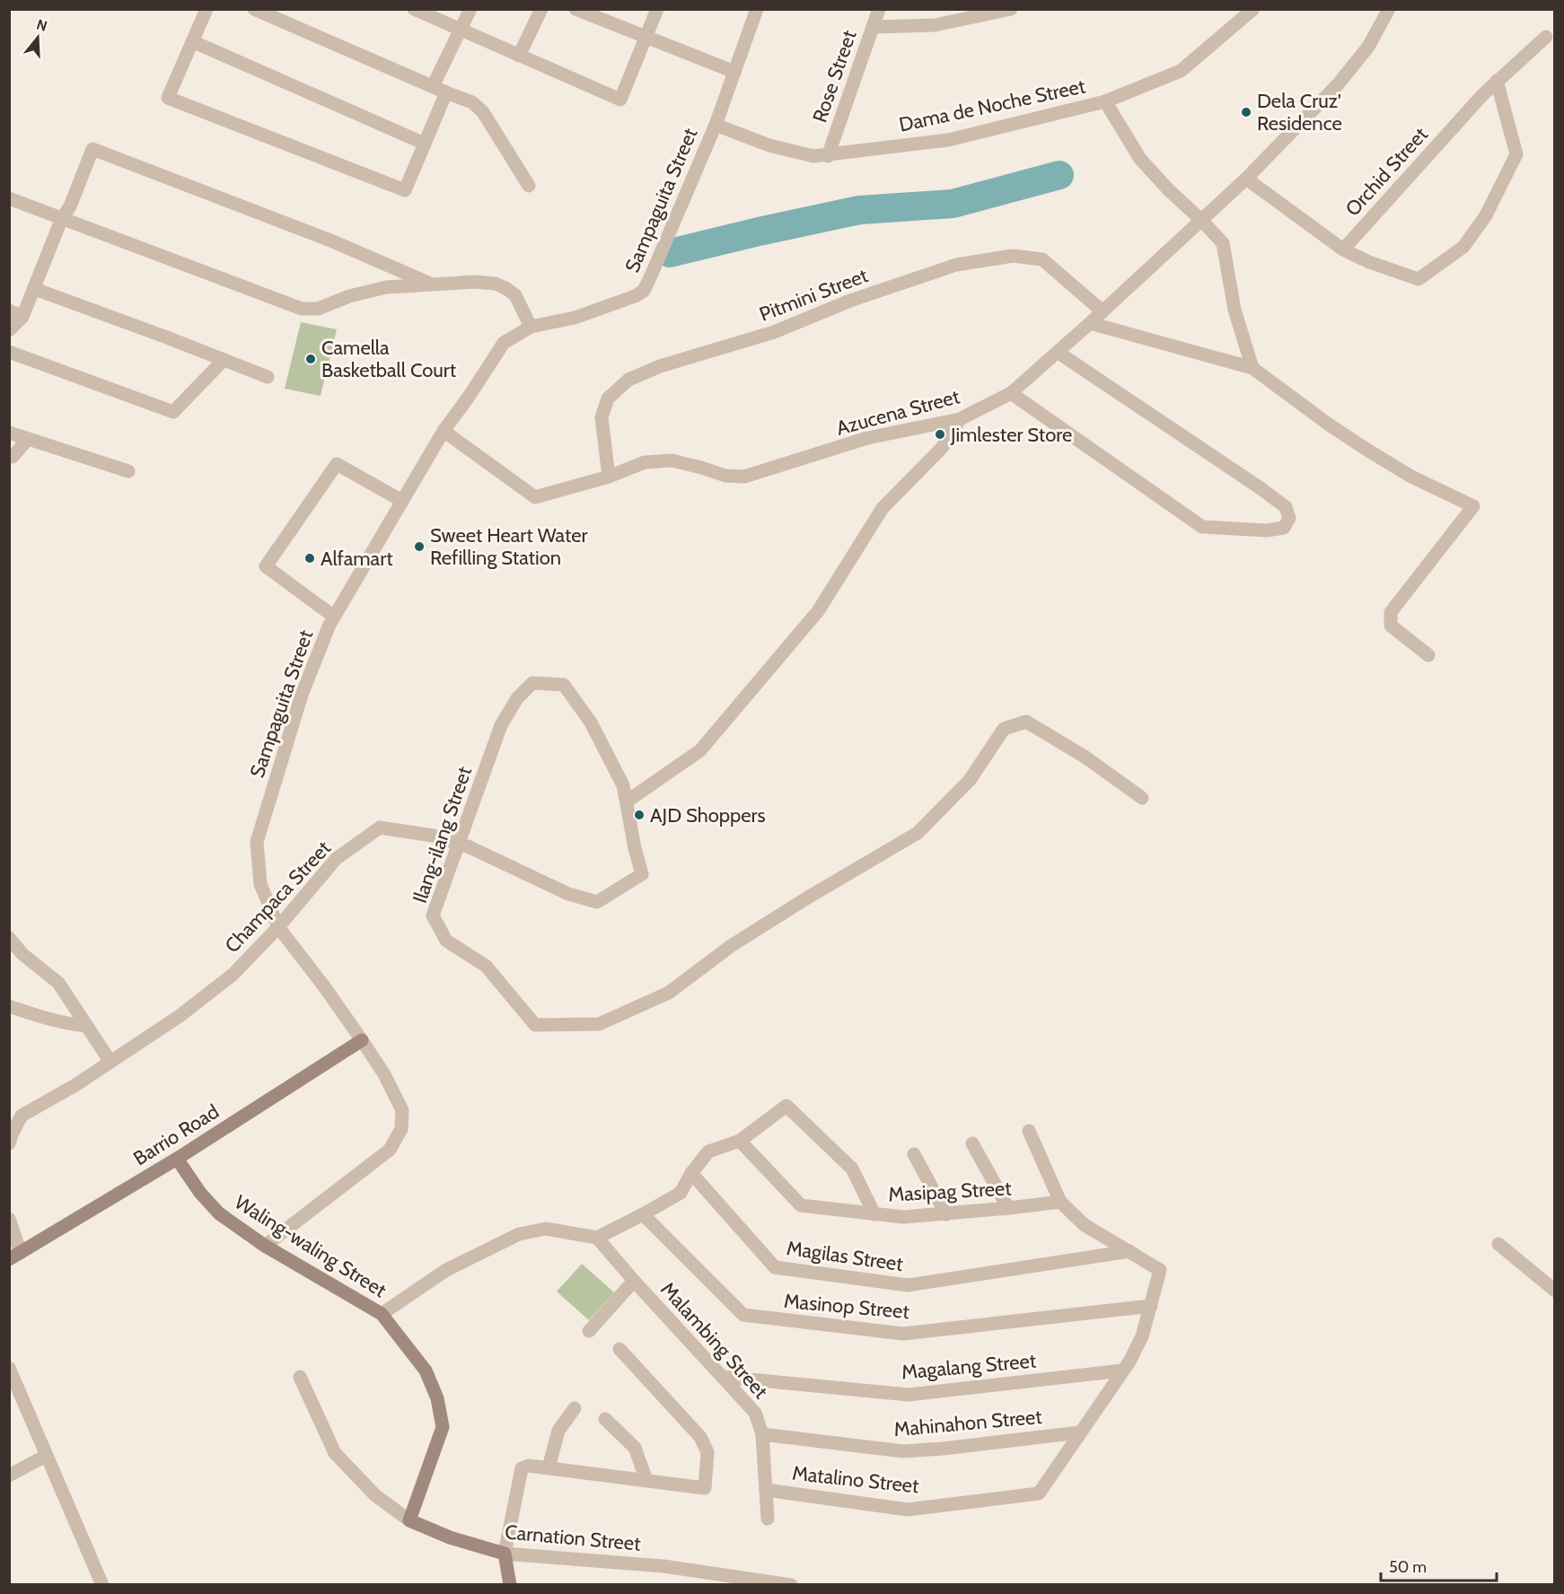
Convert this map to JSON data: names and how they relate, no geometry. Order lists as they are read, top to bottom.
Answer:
{
  "streets": {
    "street": [
      "Rose Street",
      "Dama de Noche Street",
      "Orchid Street",
      "Sampaguita Street",
      "Pitmini Street",
      "Azucena Street",
      "Ilang-ilang Street",
      "Champaca Street",
      "Barrio Road",
      "Masipag Street",
      "Waling-waling Street",
      "Magilas Street",
      "Masinop Street",
      "Malambing Street",
      "Magalang Street",
      "Mahinahon Street",
      "Matalino Street",
      "Carnation Street"
    ]
  },
  "crossings": [
    ["Rose Street", "Dama de Noche Street"],
    ["Dama de Noche Street", "Sampaguita Street"],
    ["Sampaguita Street", "Azucena Street"],
    ["Sampaguita Street", "Champaca Street"],
    ["Sampaguita Street", "Barrio Road"],
    ["Sampaguita Street", "Waling-waling Street"],
    ["Pitmini Street", "Azucena Street"],
    ["Ilang-ilang Street", "Champaca Street"],
    ["Barrio Road", "Waling-waling Street"],
    ["Waling-waling Street", "Carnation Street"],
    ["Malambing Street", "Magalang Street"],
    ["Malambing Street", "Mahinahon Street"],
    ["Malambing Street", "Matalino Street"],
    ["Mahinahon Street", "Matalino Street"]
  ],
  "places": [
    "Dela Cruz' Residence",
    "Camella Basketball Court",
    "Jimlester Store",
    "Sweet Heart Water Refilling Station",
    "Alfamart",
    "AJD Shoppers"
  ],
  "scale_bar": "50 m",
  "north": "top"
}
